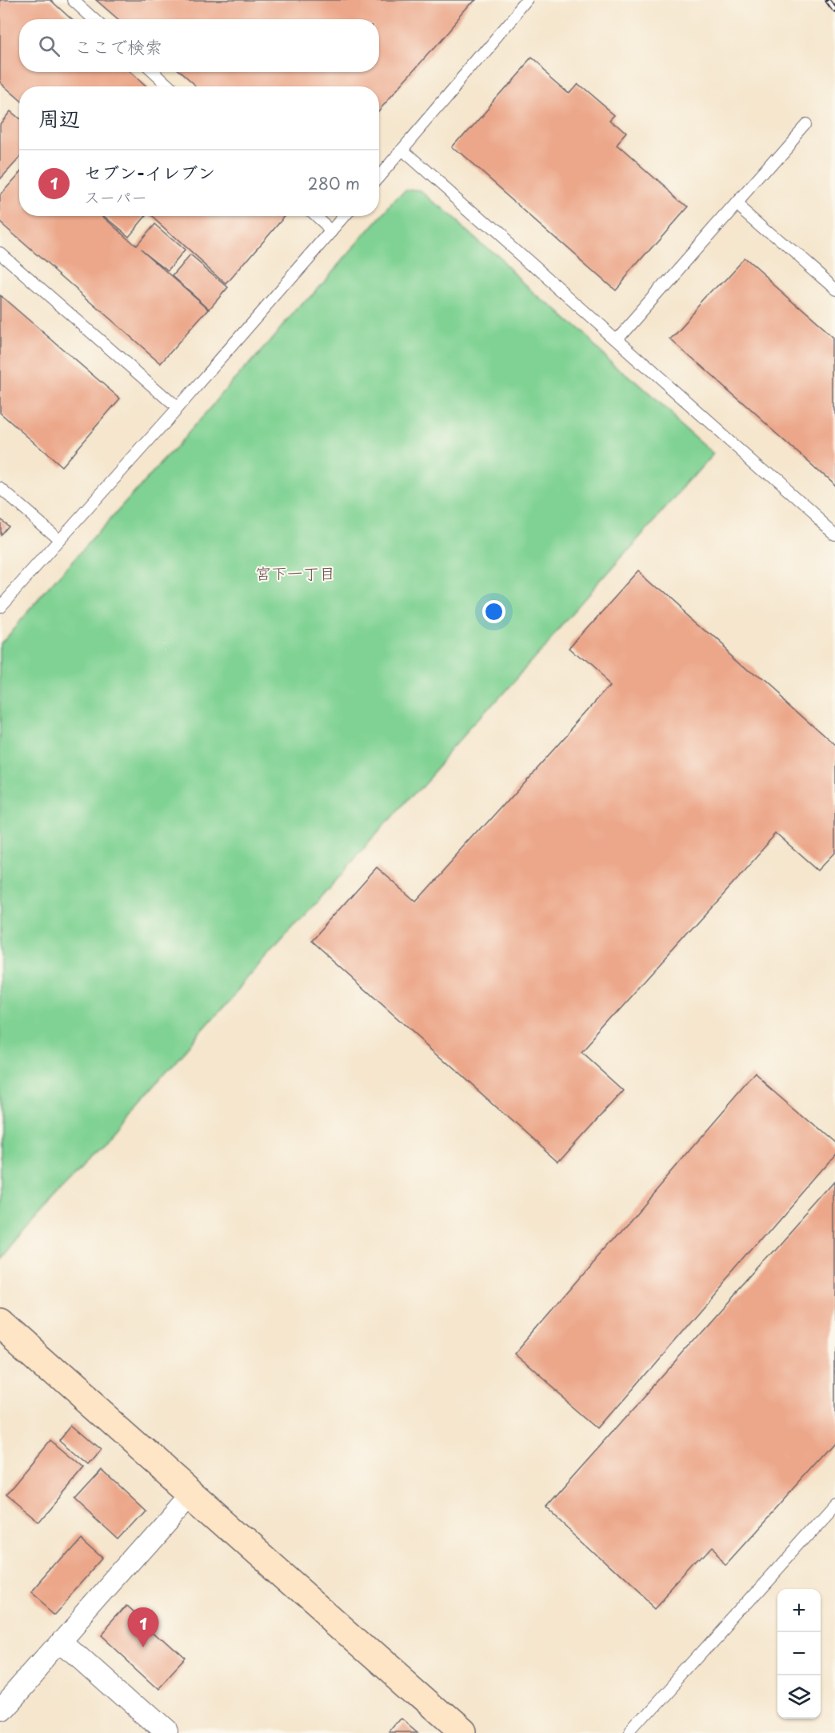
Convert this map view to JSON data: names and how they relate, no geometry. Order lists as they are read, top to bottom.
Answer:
{
  "districts": ["宮下一丁目"],
  "page": {
    "search": "ここで検索",
    "heading": "周辺",
    "list": [
      {
        "mark": "1",
        "name": "セブン-イレブン",
        "note": "スーパー",
        "value": "280 m"
      }
    ],
    "map_buttons": ["+", "−"],
    "pins": "1"
  }
}
